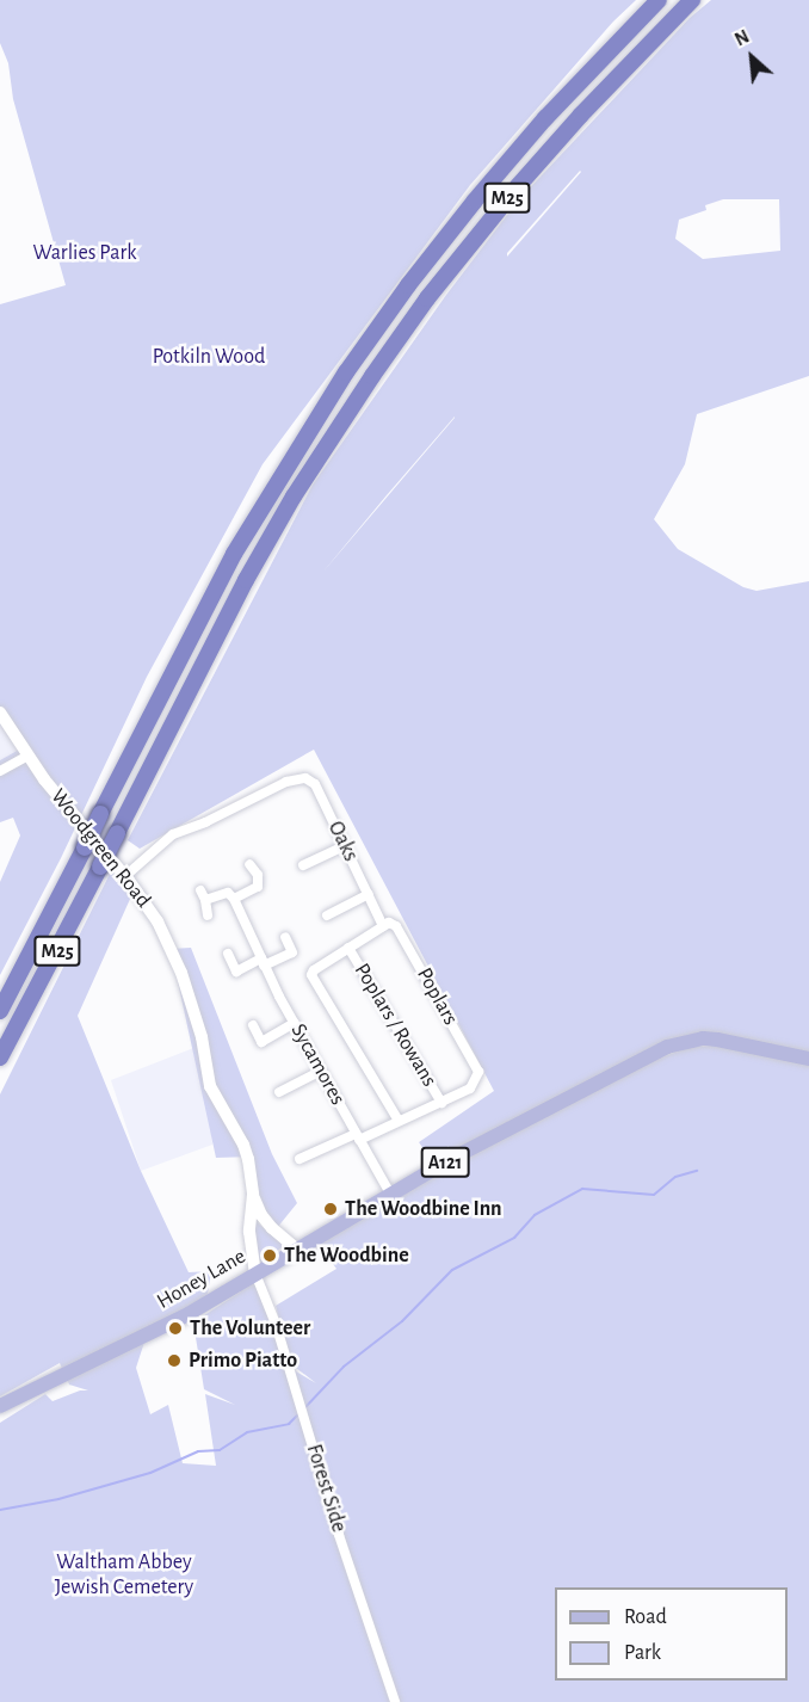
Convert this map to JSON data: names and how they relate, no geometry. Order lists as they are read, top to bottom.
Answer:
{
  "streets": {
    "highway": ["M25"],
    "main road": ["A121", "Honey Lane"],
    "street": [
      "Oaks",
      "Woodgreen Road",
      "Poplars",
      "Poplars / Rowans",
      "Sycamores",
      "Forest Side"
    ]
  },
  "crossings": [
    ["Oaks", "Woodgreen Road"],
    ["Oaks", "Poplars"],
    ["Woodgreen Road", "Honey Lane"],
    ["Woodgreen Road", "Forest Side"],
    ["Poplars", "Poplars / Rowans"],
    ["Sycamores", "Honey Lane"],
    ["Honey Lane", "Forest Side"]
  ],
  "parks": ["Warlies Park", "Potkiln Wood", "Waltham Abbey Jewish Cemetery"],
  "places": [
    "The Woodbine Inn",
    "The Woodbine",
    "The Volunteer",
    "Primo Piatto"
  ],
  "legend": ["Road", "Park"],
  "north": "top left"
}
